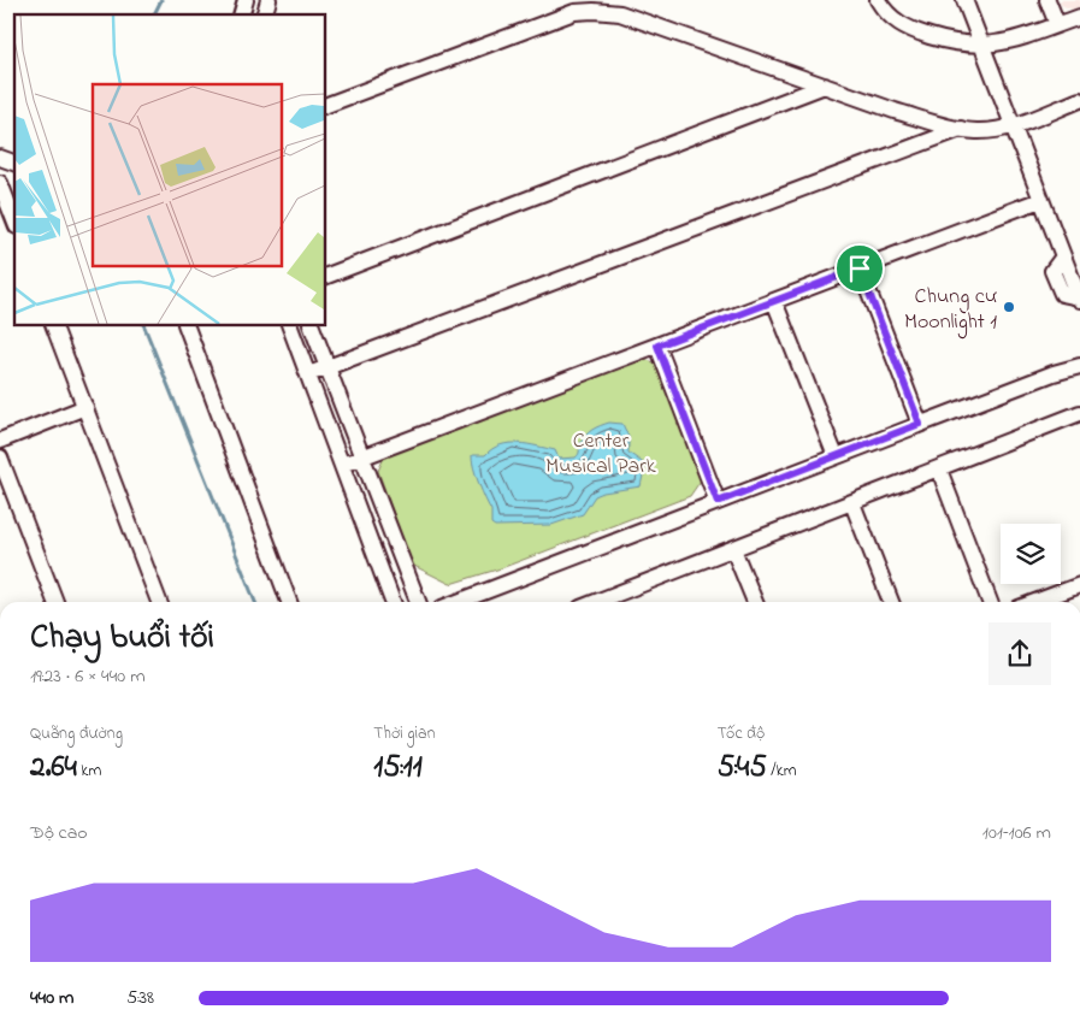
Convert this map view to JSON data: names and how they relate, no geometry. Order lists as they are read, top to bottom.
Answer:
{
  "parks": ["Center Musical Park"],
  "places": ["Chung cư Moonlight 1"],
  "page": {
    "heading": ["Chạy buổi tối", "19:23 · 6 × 440 m"],
    "stats": [
      ["Quãng đường", "2.64 km"],
      ["Thời gian", "15:11"],
      ["Tốc độ", "5:45 /km"]
    ],
    "chart": ["Độ cao", "101–106 m"],
    "list": [
      {
        "name": "440 m",
        "note": "5:38"
      }
    ]
  }
}
